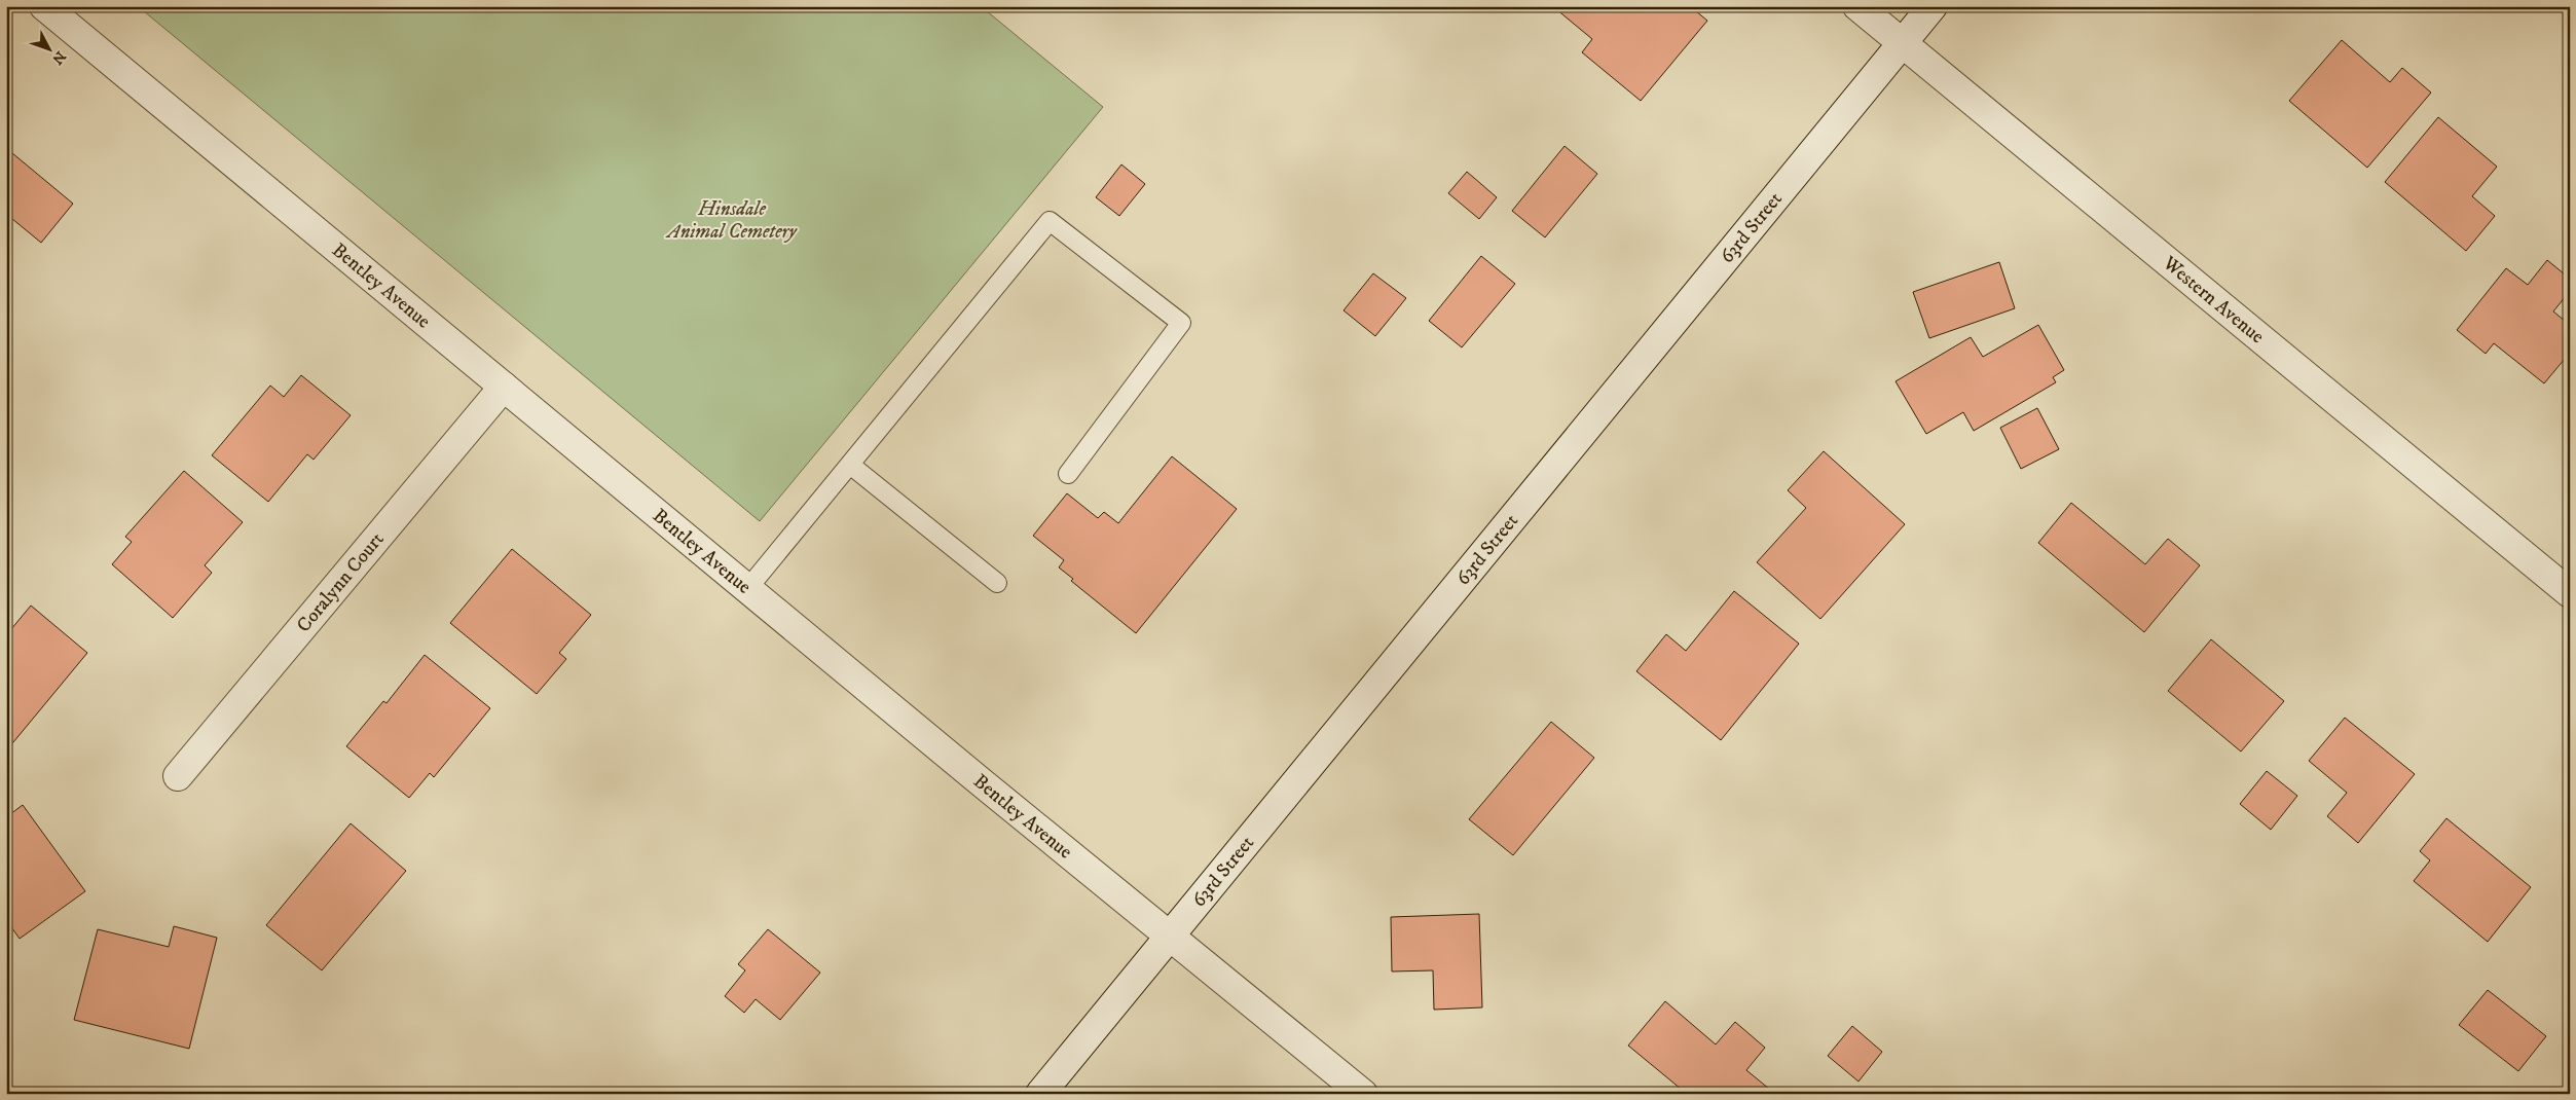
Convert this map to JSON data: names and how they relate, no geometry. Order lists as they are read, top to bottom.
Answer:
{
  "streets": {
    "street": [
      "63rd Street",
      "Bentley Avenue",
      "Western Avenue",
      "Coralynn Court"
    ]
  },
  "crossings": [
    ["63rd Street", "Bentley Avenue"],
    ["63rd Street", "Western Avenue"],
    ["Bentley Avenue", "Coralynn Court"]
  ],
  "parks": ["Hinsdale Animal Cemetery"],
  "north": "bottom right"
}
